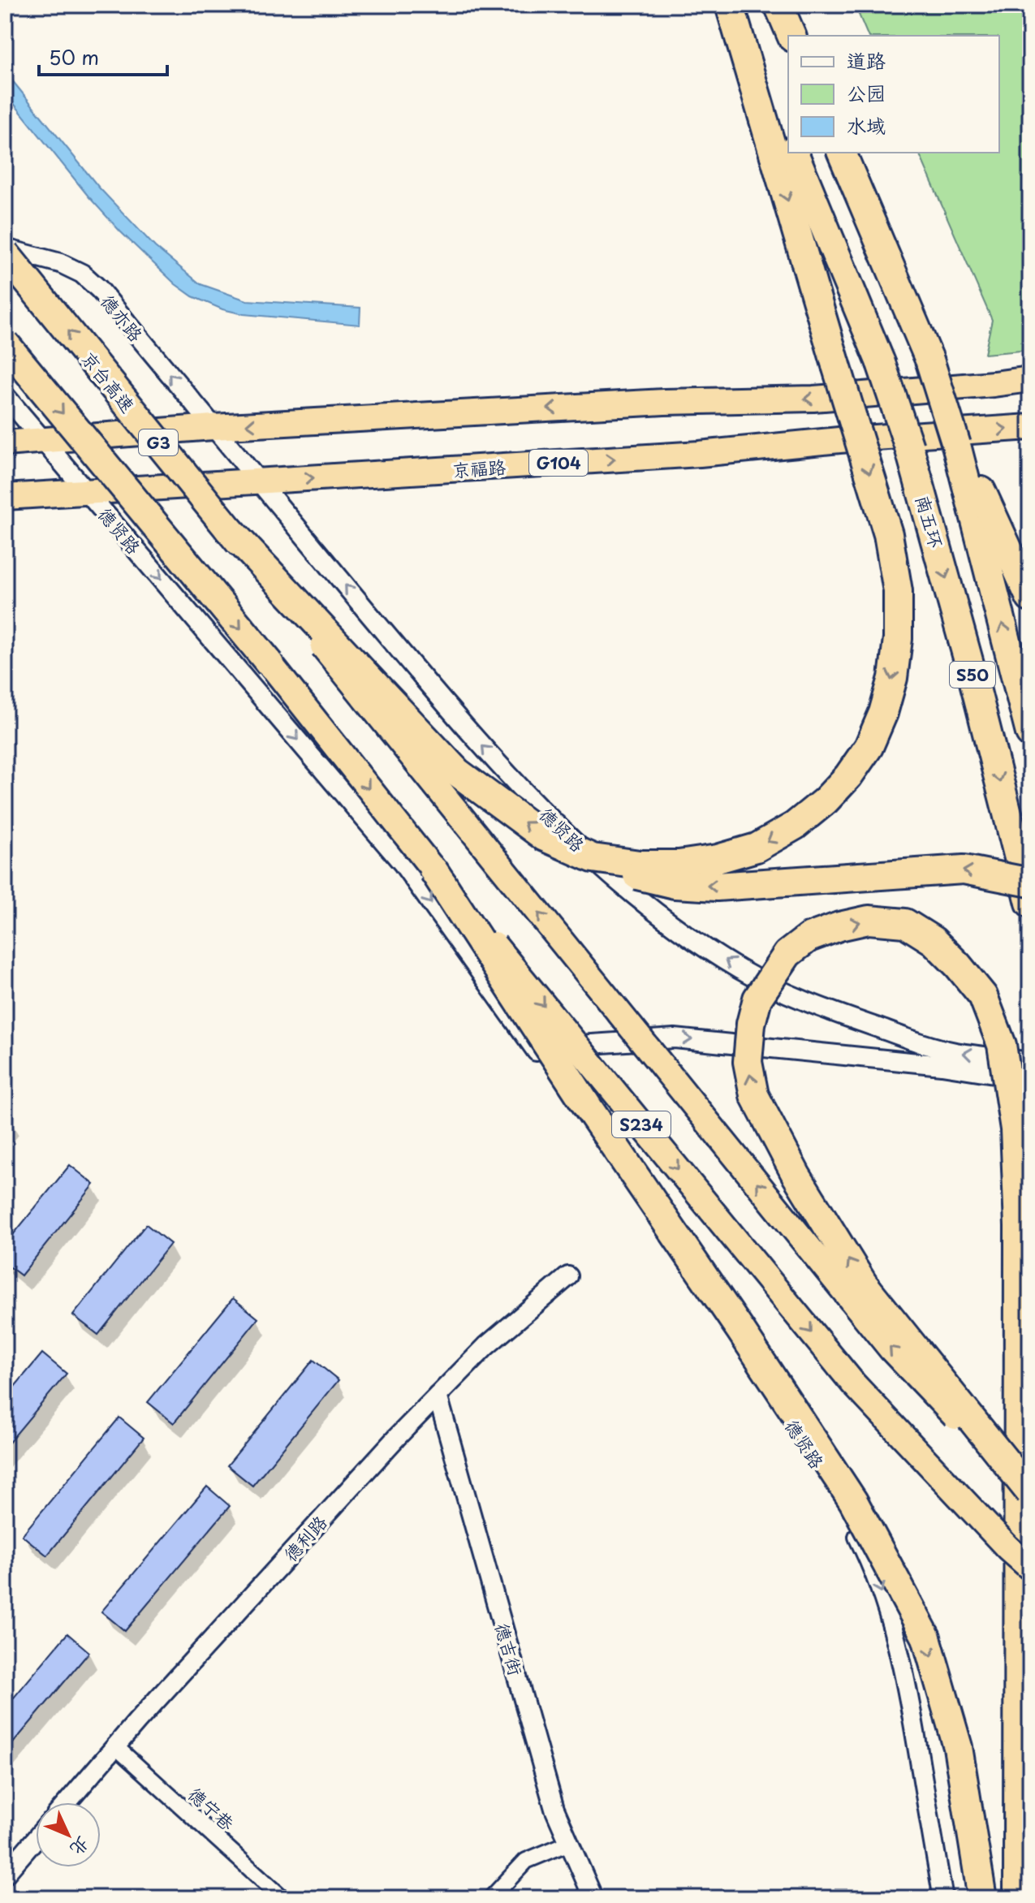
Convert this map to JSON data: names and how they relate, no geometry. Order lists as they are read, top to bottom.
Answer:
{
  "streets": {
    "highway": [
      "京台高速",
      "G3",
      "G104",
      "京福路",
      "南五环",
      "S50",
      "S234"
    ],
    "street": [
      "德亦路",
      "德贤路",
      "德利路",
      "德吉街",
      "德宁巷"
    ]
  },
  "crossings": [
    ["德亦路", "京台高速"],
    ["德亦路", "德贤路"],
    ["京台高速", "S234"],
    ["京福路", "德贤路"],
    ["德利路", "德吉街"],
    ["德利路", "德宁巷"]
  ],
  "one_way": ["德亦路"],
  "legend": ["道路", "公园", "水域"],
  "scale_bar": "50 m",
  "north": "bottom right"
}
